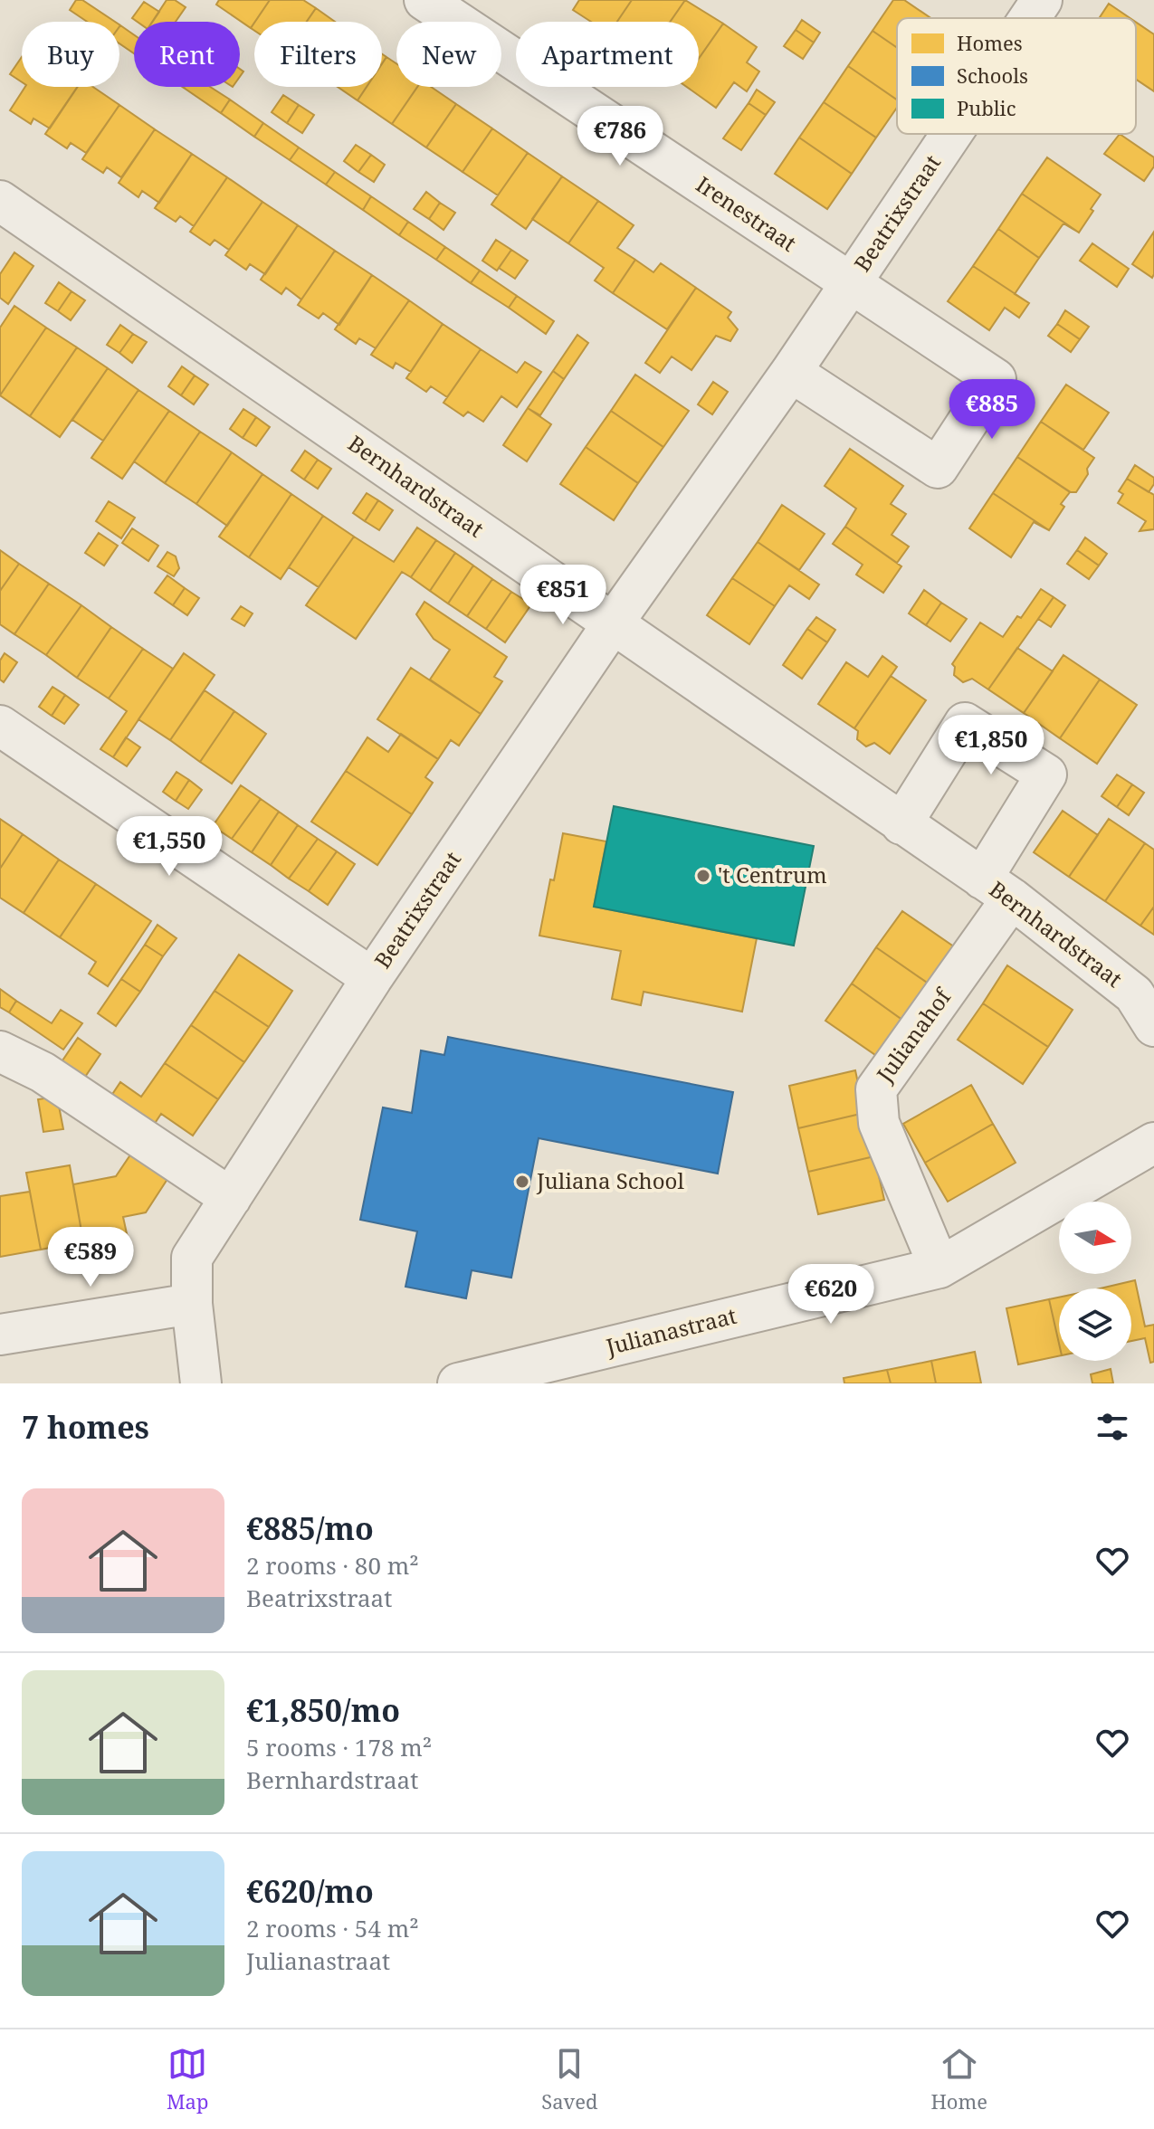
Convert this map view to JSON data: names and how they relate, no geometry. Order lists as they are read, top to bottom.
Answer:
{
  "streets": {
    "street": [
      "Beatrixstraat",
      "Irenestraat",
      "Bernhardstraat",
      "Julianahof",
      "Julianastraat"
    ]
  },
  "crossings": [
    ["Beatrixstraat", "Irenestraat"],
    ["Beatrixstraat", "Bernhardstraat"],
    ["Bernhardstraat", "Julianahof"],
    ["Julianahof", "Julianastraat"]
  ],
  "places": ["'t Centrum", "Juliana School"],
  "legend": ["Homes", "Schools", "Public"],
  "north": "right",
  "page": {
    "chip": [
      "Buy",
      "Rent",
      "Filters",
      "New",
      "Apartment"
    ],
    "price": [
      "€786",
      "€885",
      "€851",
      "€1,850",
      "€1,550",
      "€589",
      "€620"
    ],
    "heading": "7 homes",
    "list": [
      {
        "name": "€885/mo",
        "note": "2 rooms · 80 m² · Beatrixstraat"
      },
      {
        "name": "€1,850/mo",
        "note": "5 rooms · 178 m² · Bernhardstraat"
      },
      {
        "name": "€620/mo",
        "note": "2 rooms · 54 m² · Julianastraat"
      }
    ],
    "tabs": ["Map", "Saved", "Home"]
  }
}
